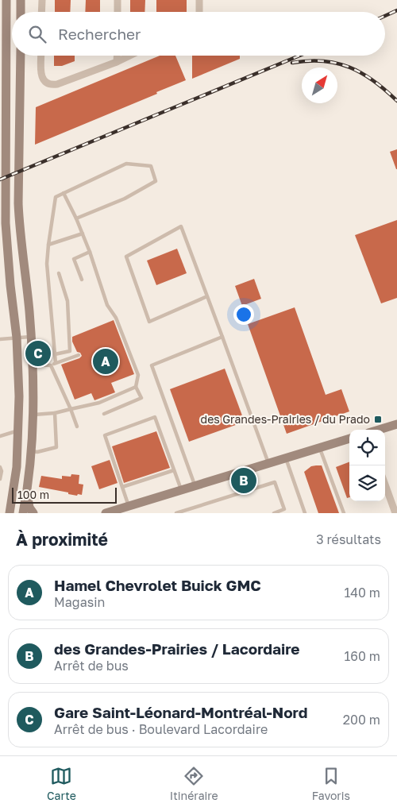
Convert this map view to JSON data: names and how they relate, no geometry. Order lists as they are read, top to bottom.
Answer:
{
  "places": {
    "transit": ["des Grandes-Prairies / du Prado"]
  },
  "scale_bar": "100 m",
  "north": "top right",
  "page": {
    "search": "Rechercher",
    "pins": ["C", "A", "B"],
    "scale": "100 m",
    "heading": ["À proximité", "3 résultats"],
    "list": [
      {
        "mark": "A",
        "name": "Hamel Chevrolet Buick GMC",
        "note": "Magasin",
        "value": "140 m"
      },
      {
        "mark": "B",
        "name": "des Grandes-Prairies / Lacordaire",
        "note": "Arrêt de bus",
        "value": "160 m"
      },
      {
        "mark": "C",
        "name": "Gare Saint-Léonard-Montréal-Nord",
        "note": "Arrêt de bus · Boulevard Lacordaire",
        "value": "200 m"
      }
    ],
    "nav": ["Carte", "Itinéraire", "Favoris"]
  }
}
